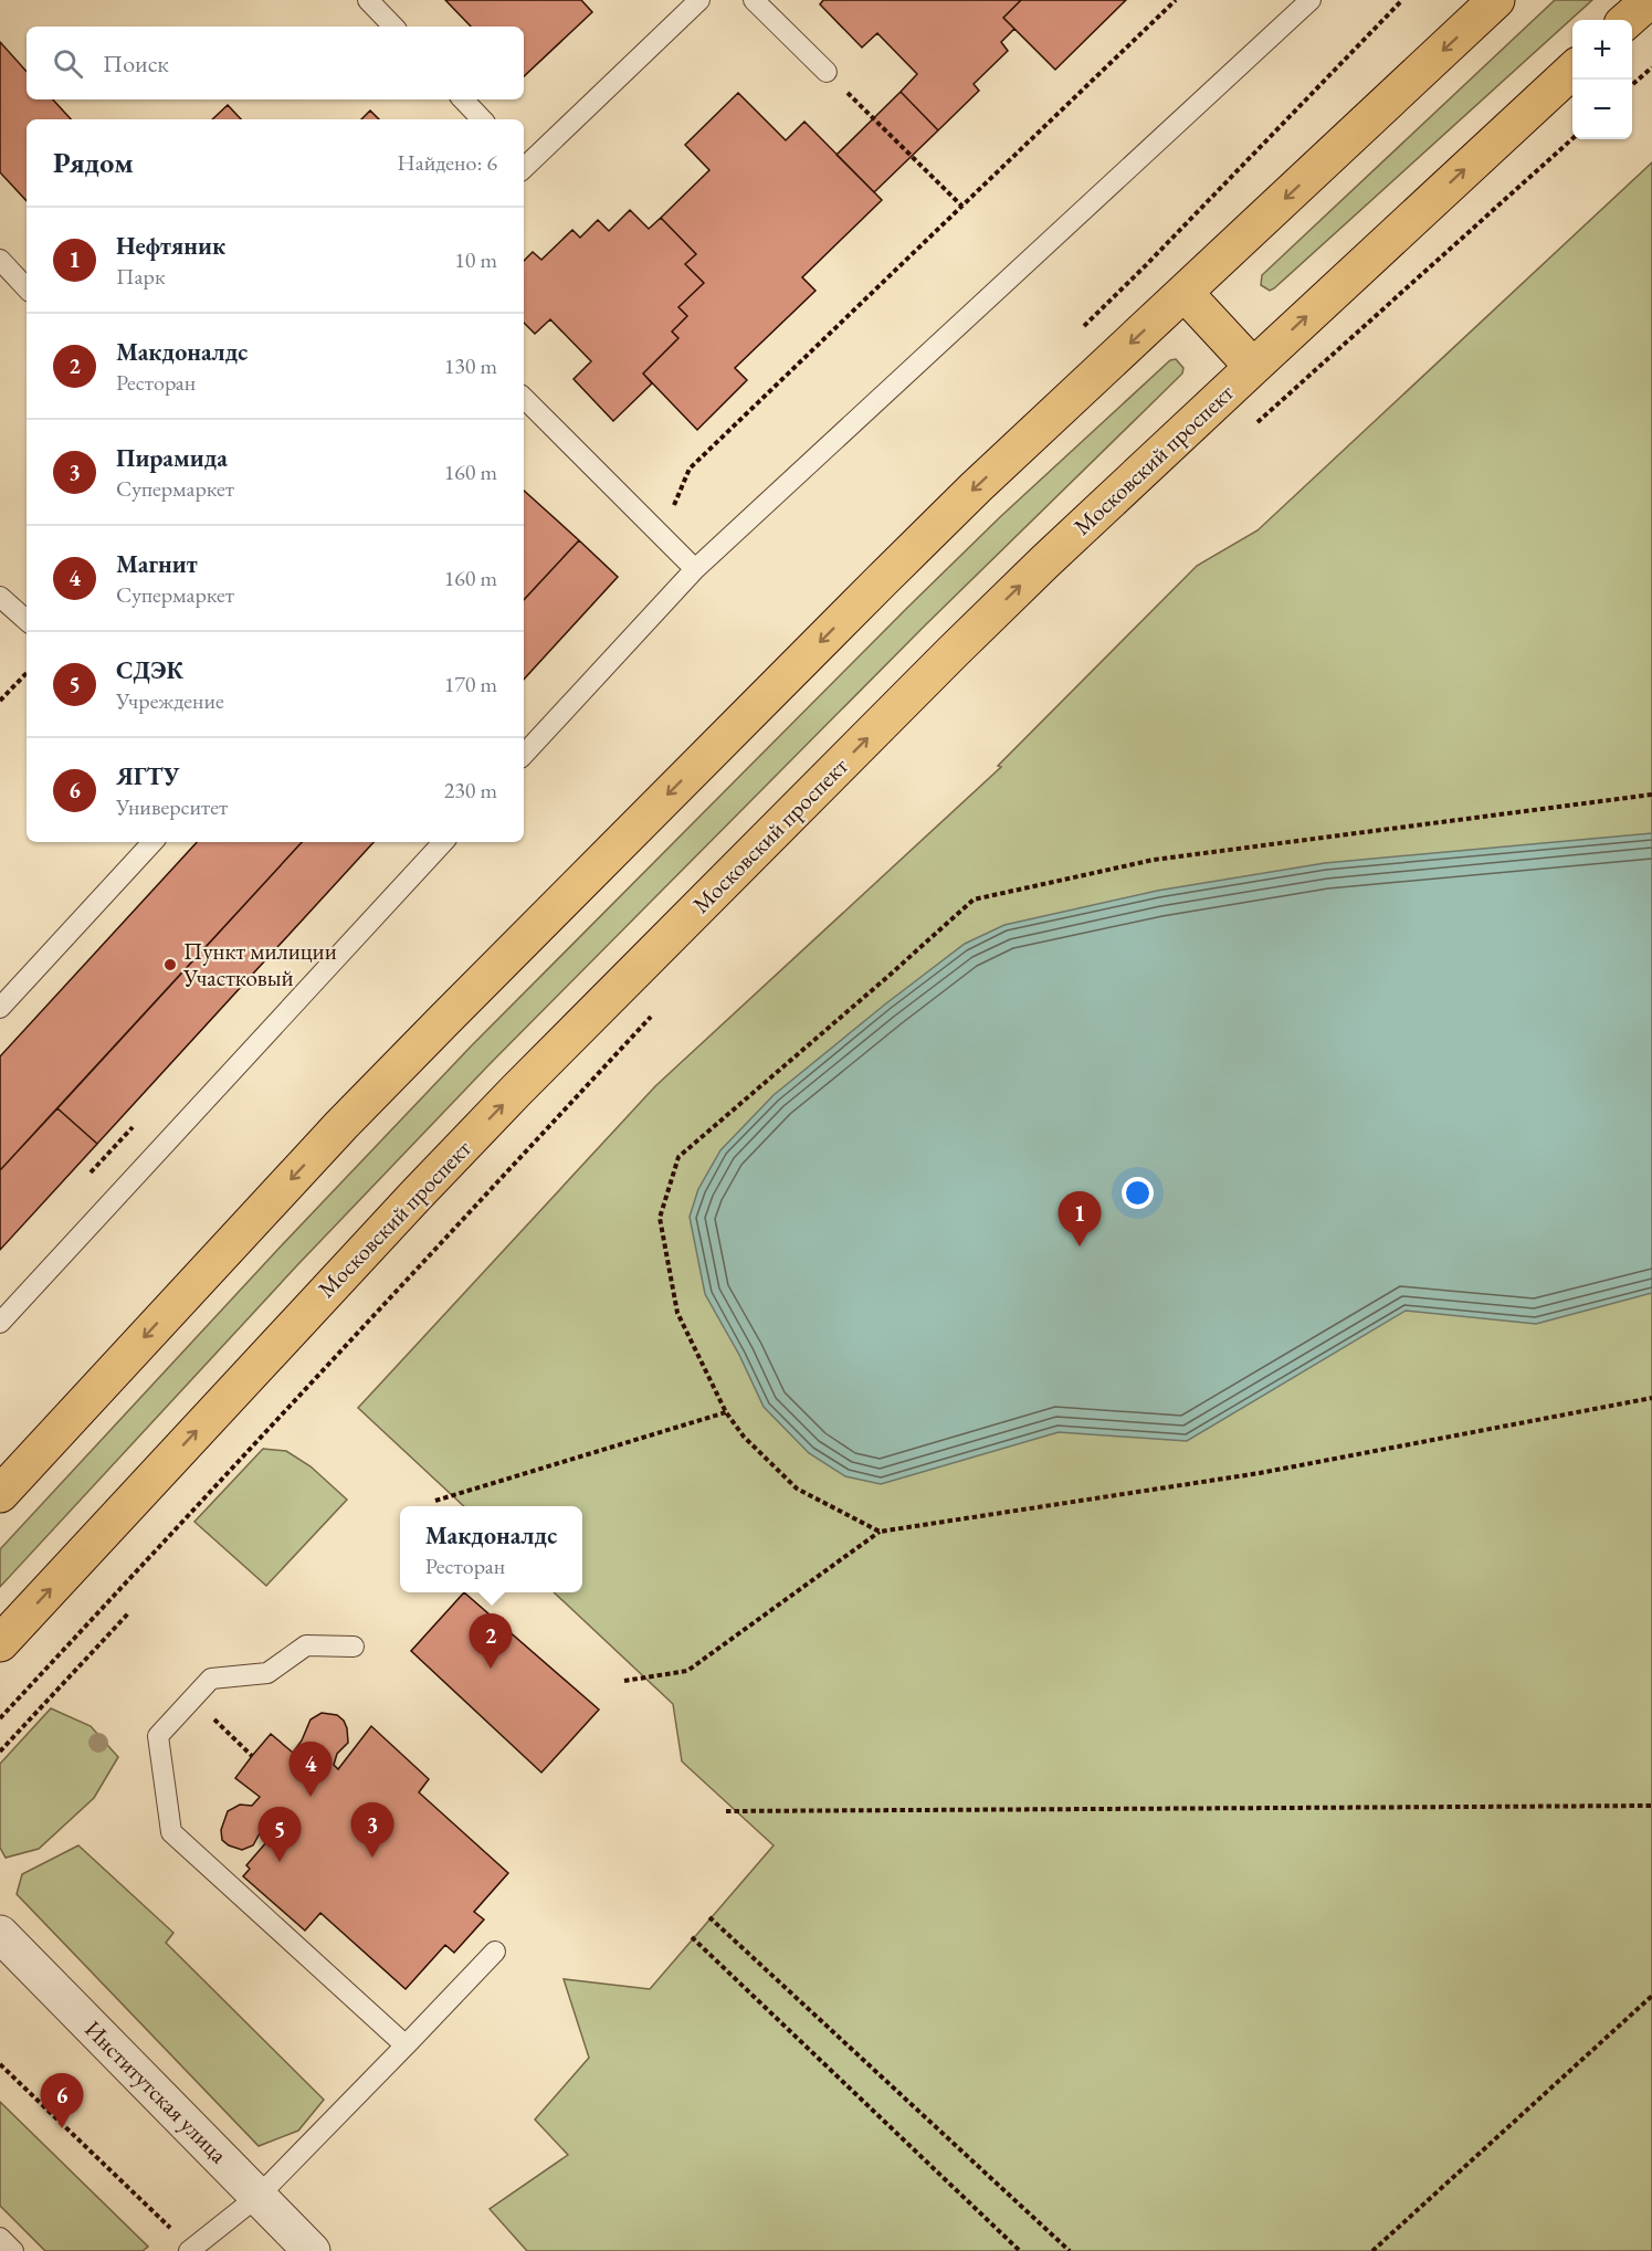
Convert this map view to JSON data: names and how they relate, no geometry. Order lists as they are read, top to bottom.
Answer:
{
  "streets": {
    "main road": ["Московский проспект"],
    "street": ["Институтская улица"]
  },
  "places": ["Пункт милиции Участковый"],
  "page": {
    "map_buttons": ["+", "−"],
    "search": "Поиск",
    "heading": ["Рядом", "Найдено: 6"],
    "list": [
      {
        "mark": "1",
        "name": "Нефтяник",
        "note": "Парк",
        "value": "10 m"
      },
      {
        "mark": "2",
        "name": "Макдоналдс",
        "note": "Ресторан",
        "value": "130 m"
      },
      {
        "mark": "3",
        "name": "Пирамида",
        "note": "Супермаркет",
        "value": "160 m"
      },
      {
        "mark": "4",
        "name": "Магнит",
        "note": "Супермаркет",
        "value": "160 m"
      },
      {
        "mark": "5",
        "name": "СДЭК",
        "note": "Учреждение",
        "value": "170 m"
      },
      {
        "mark": "6",
        "name": "ЯГТУ",
        "note": "Университет",
        "value": "230 m"
      }
    ],
    "pins": [
      "1",
      "2",
      "4",
      "3",
      "5",
      "6"
    ],
    "popup": ["Макдоналдс", "Ресторан"]
  }
}
